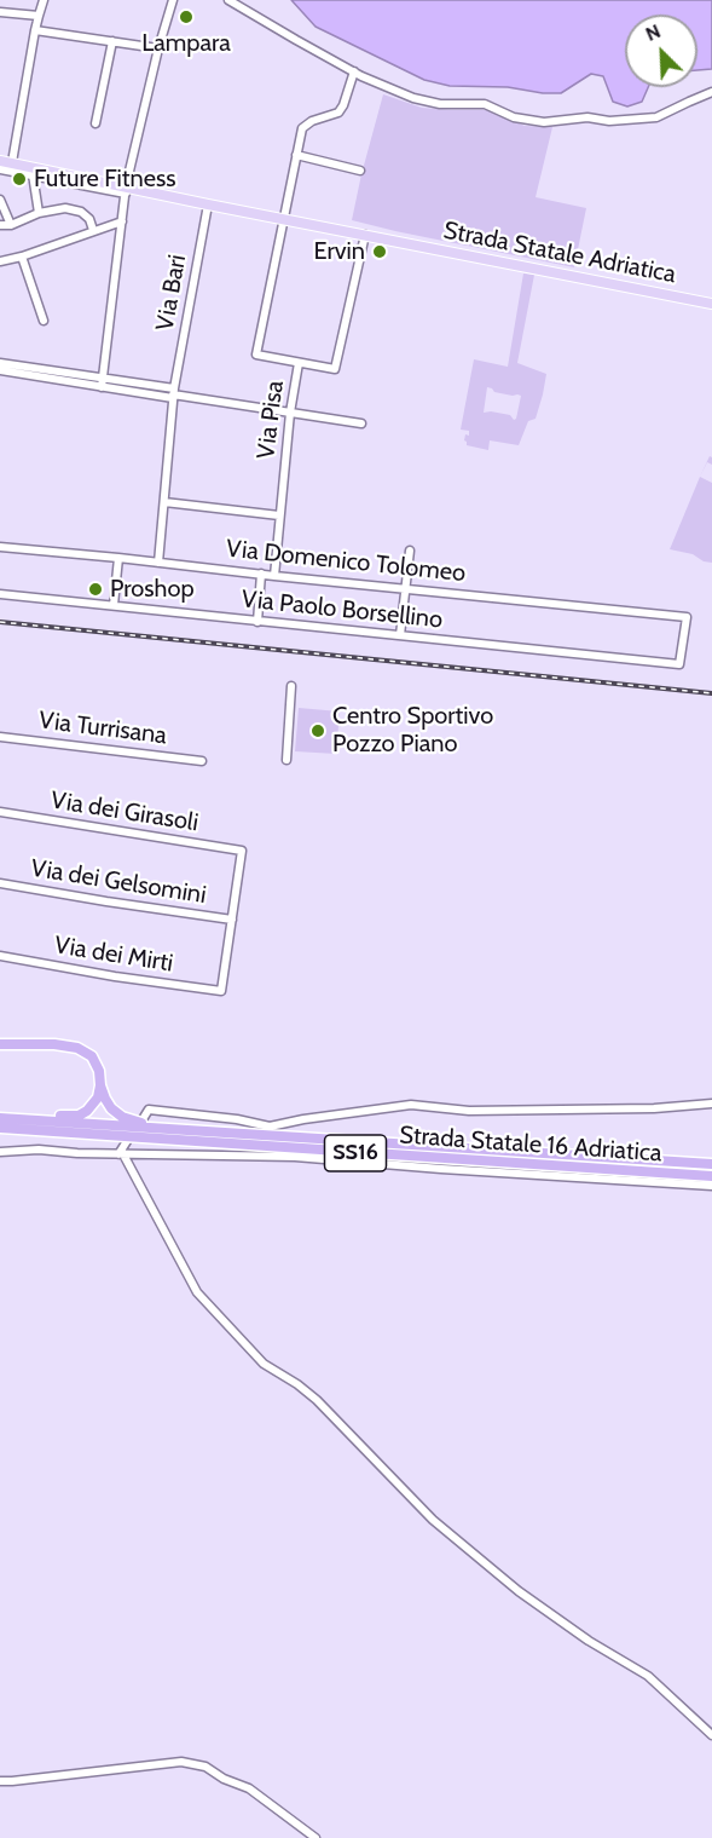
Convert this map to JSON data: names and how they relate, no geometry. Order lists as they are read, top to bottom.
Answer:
{
  "streets": {
    "highway": ["Strada Statale 16 Adriatica", "SS16"],
    "main road": ["Strada Statale Adriatica"],
    "street": [
      "Via Bari",
      "Via Pisa",
      "Via Domenico Tolomeo",
      "Via Paolo Borsellino",
      "Via Turrisana",
      "Via dei Girasoli",
      "Via dei Gelsomini",
      "Via dei Mirti"
    ]
  },
  "crossings": [
    ["Strada Statale Adriatica", "Via Bari"],
    ["Strada Statale Adriatica", "Via Pisa"],
    ["Via Bari", "Via Domenico Tolomeo"],
    ["Via Pisa", "Via Domenico Tolomeo"],
    ["Via Domenico Tolomeo", "Via Paolo Borsellino"],
    ["Via dei Girasoli", "Via dei Gelsomini"],
    ["Via dei Girasoli", "Via dei Mirti"],
    ["Via dei Gelsomini", "Via dei Mirti"],
    ["Strada Statale 16 Adriatica", "SS16"]
  ],
  "places": [
    "Lampara",
    "Future Fitness",
    "Ervin",
    "Proshop",
    "Centro Sportivo Pozzo Piano"
  ],
  "north": "top left"
}
